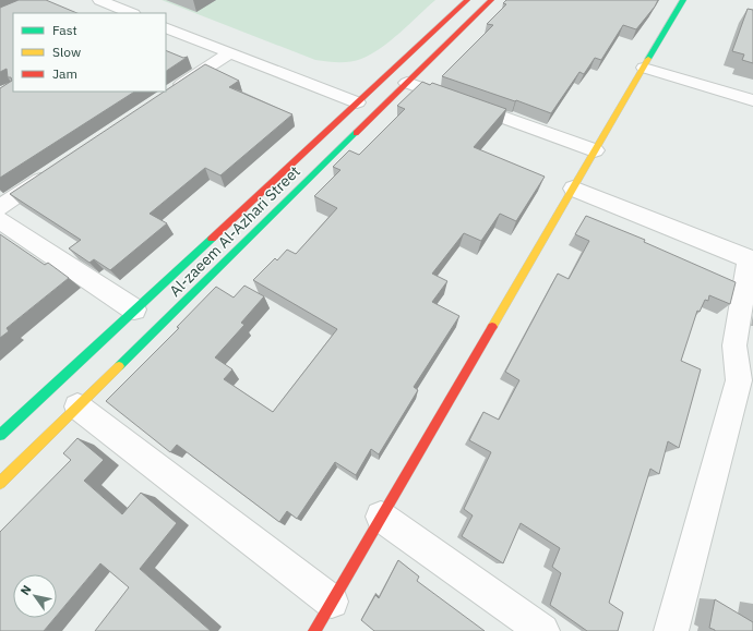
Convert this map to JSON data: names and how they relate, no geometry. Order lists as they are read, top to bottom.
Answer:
{
  "streets": {
    "main road": ["Al-zaeem Al-Azhari Street"]
  },
  "legend": ["Fast", "Slow", "Jam"],
  "north": "top left"
}
